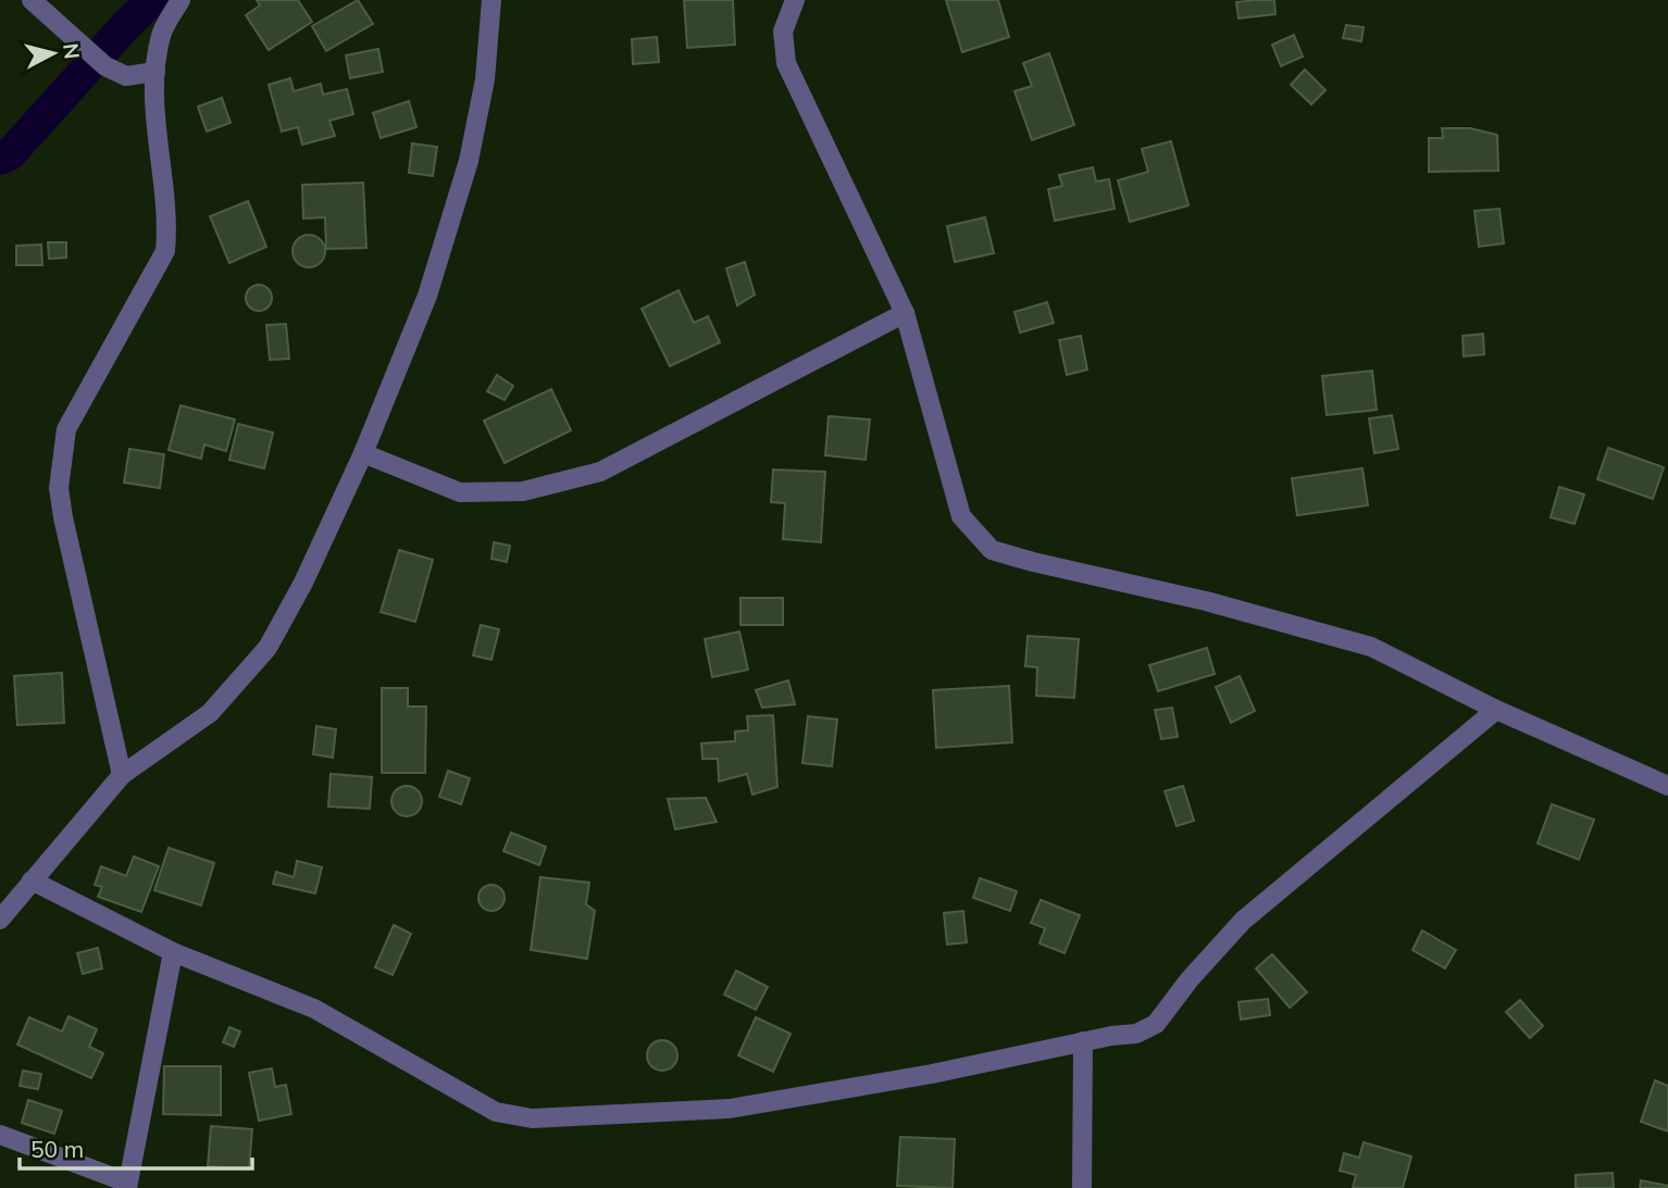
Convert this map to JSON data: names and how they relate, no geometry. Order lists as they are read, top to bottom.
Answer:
{
  "scale_bar": "50 m",
  "north": "right"
}
